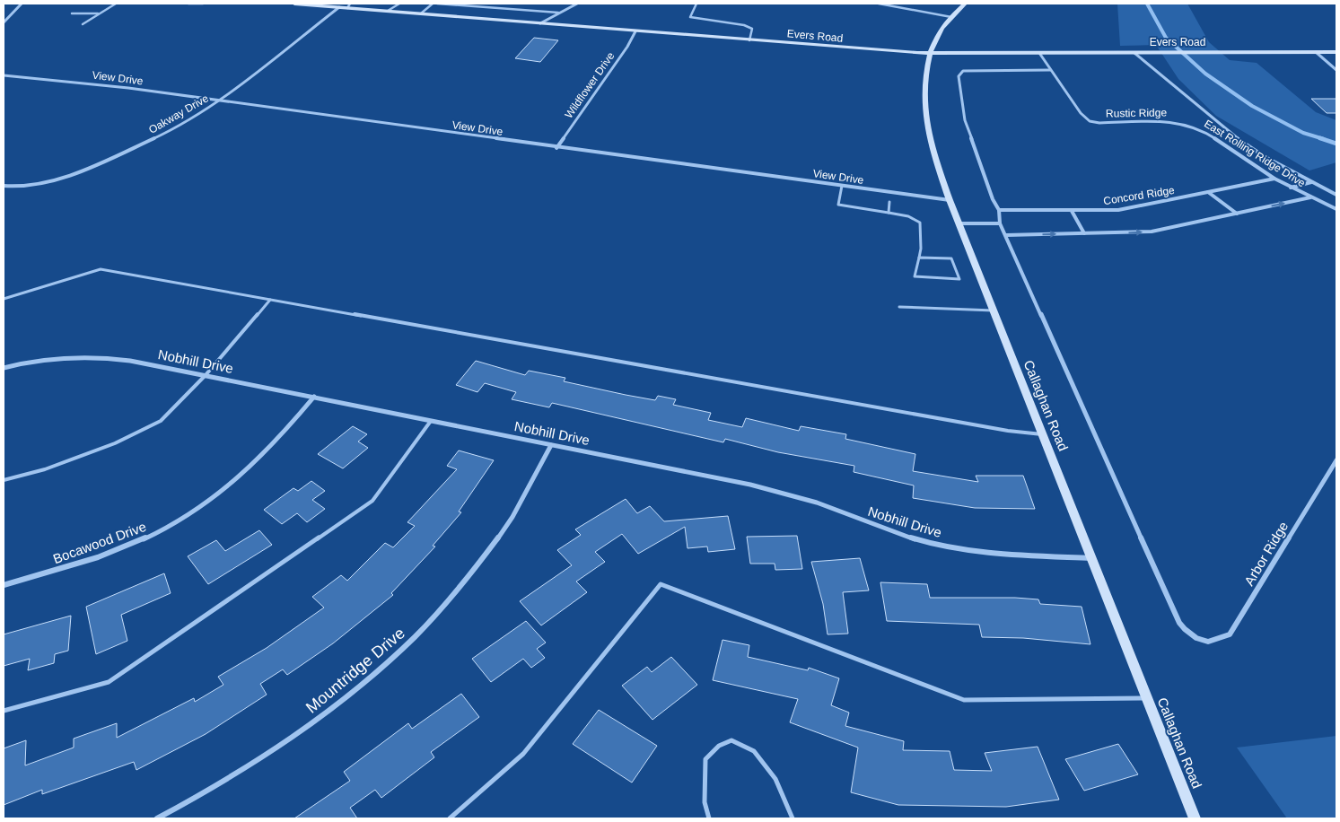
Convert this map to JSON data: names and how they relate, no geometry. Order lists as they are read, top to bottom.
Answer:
{
  "streets": {
    "main road": ["Evers Road", "Callaghan Road"],
    "street": [
      "View Drive",
      "Wildflower Drive",
      "Rustic Ridge",
      "Oakway Drive",
      "East Rolling Ridge Drive",
      "Concord Ridge",
      "Nobhill Drive",
      "Bocawood Drive",
      "Arbor Ridge",
      "Mountridge Drive"
    ]
  },
  "crossings": [
    ["Evers Road", "Wildflower Drive"],
    ["Evers Road", "Rustic Ridge"],
    ["Evers Road", "Oakway Drive"],
    ["Evers Road", "East Rolling Ridge Drive"],
    ["Evers Road", "Callaghan Road"],
    ["View Drive", "Wildflower Drive"],
    ["View Drive", "Oakway Drive"],
    ["View Drive", "Callaghan Road"],
    ["Rustic Ridge", "East Rolling Ridge Drive"],
    ["East Rolling Ridge Drive", "Concord Ridge"],
    ["Nobhill Drive", "Callaghan Road"],
    ["Nobhill Drive", "Bocawood Drive"],
    ["Nobhill Drive", "Mountridge Drive"]
  ]
}
